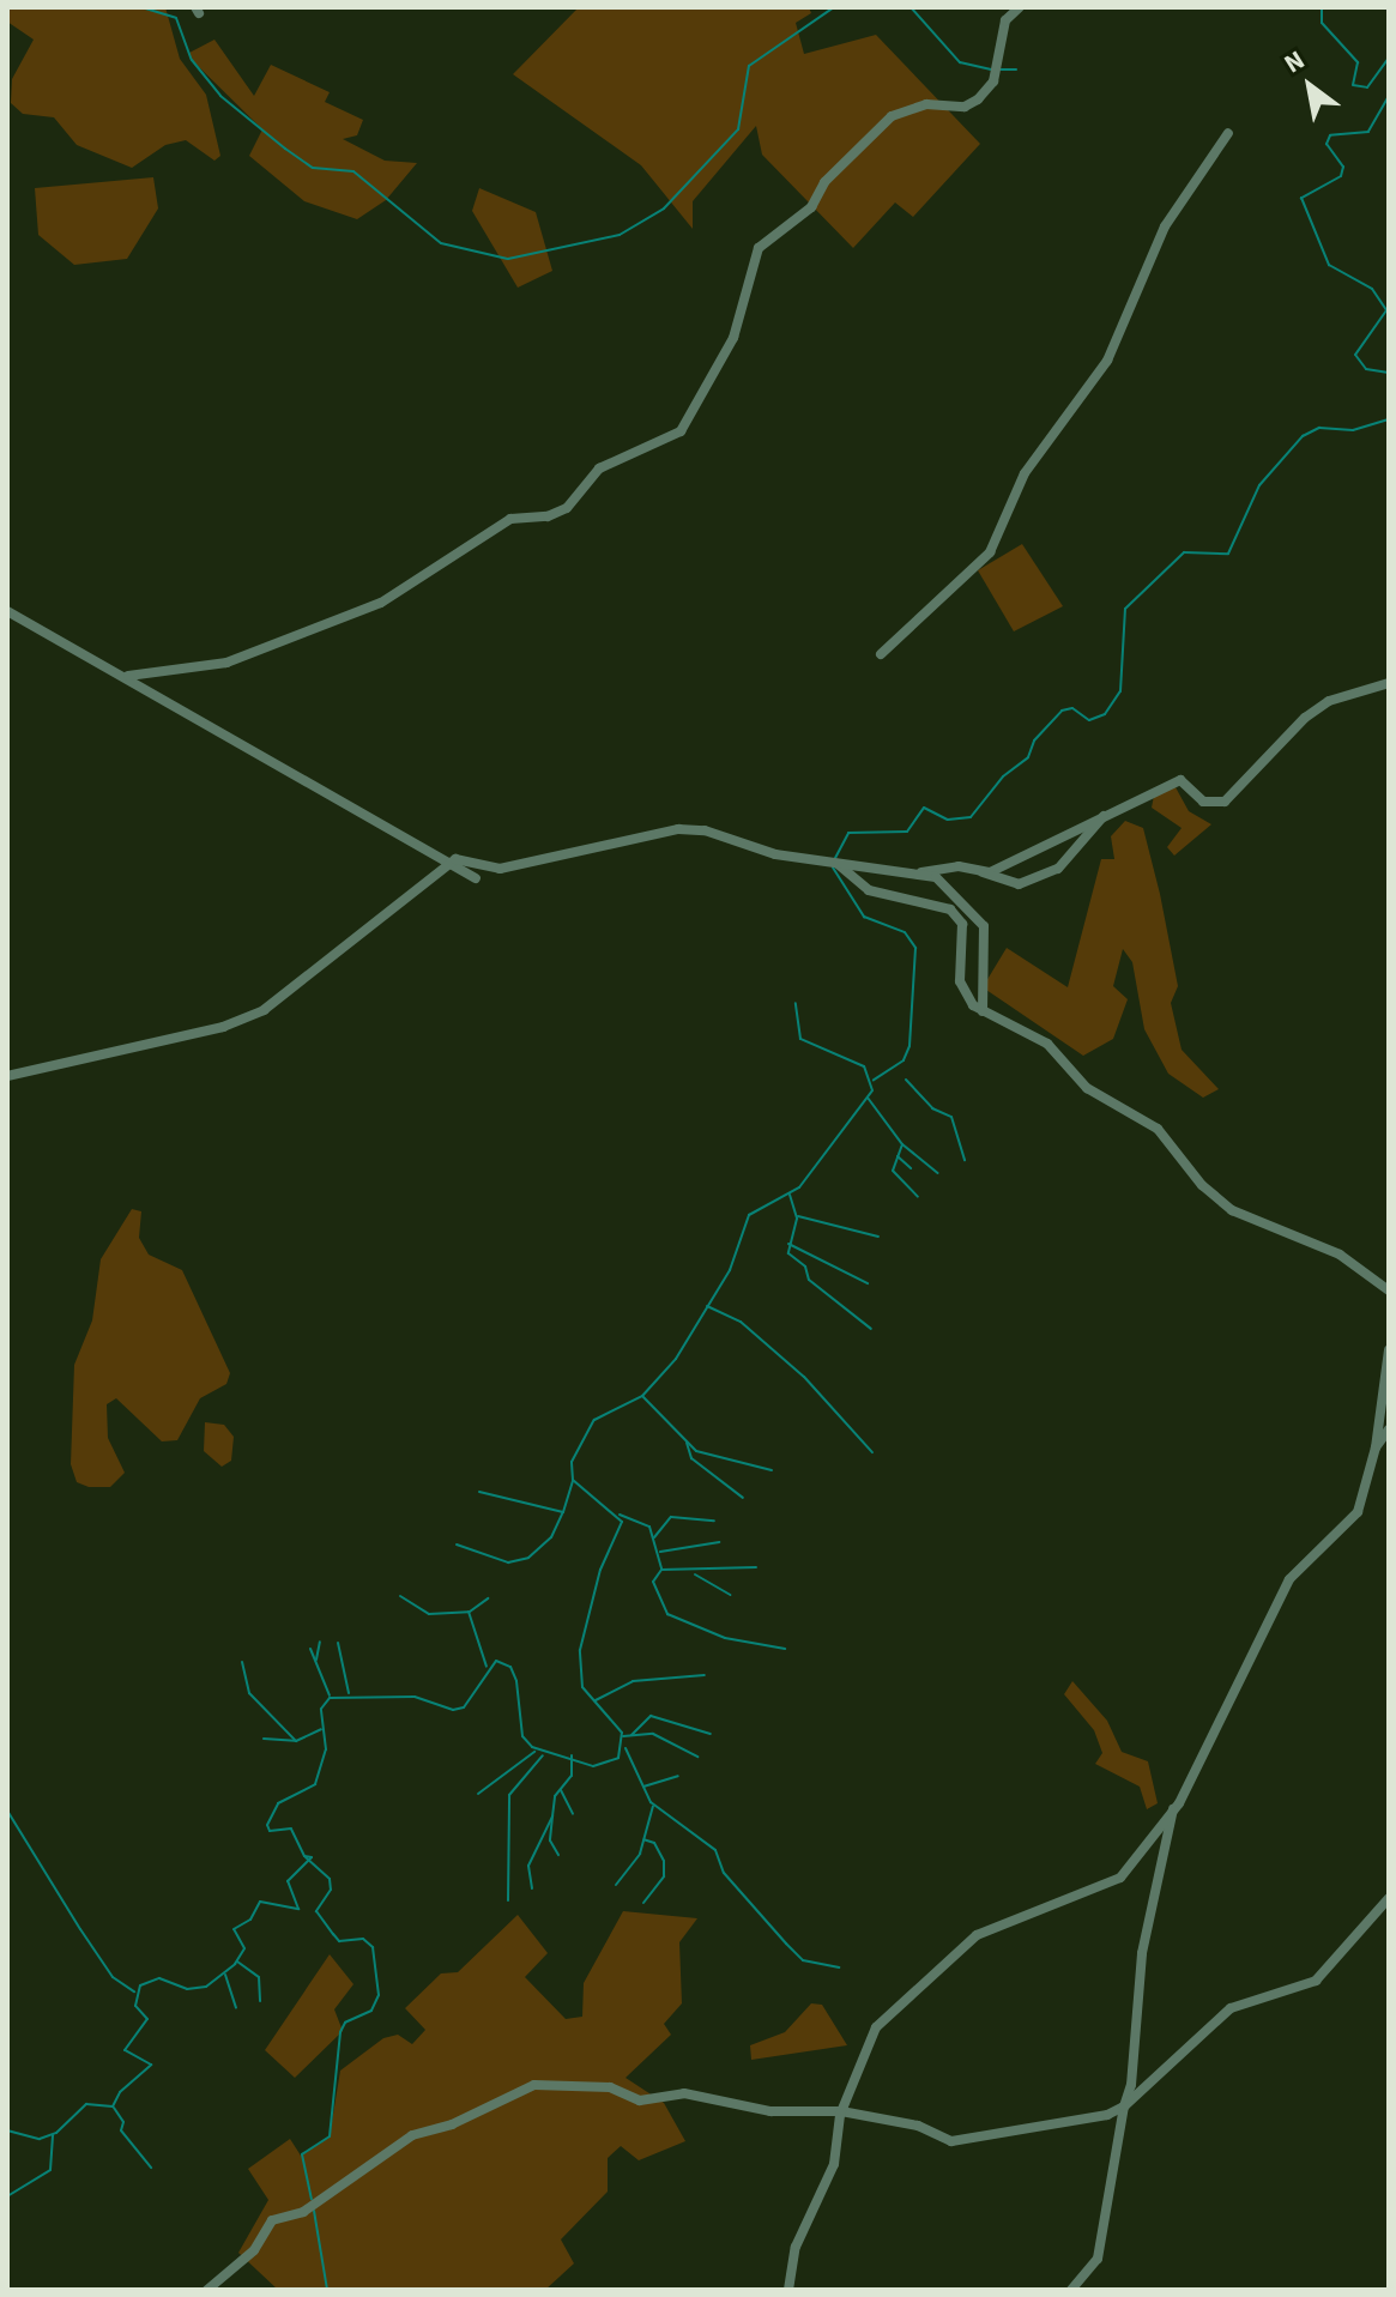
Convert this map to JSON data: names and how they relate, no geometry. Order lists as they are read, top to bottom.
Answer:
{
  "north": "top left"
}
